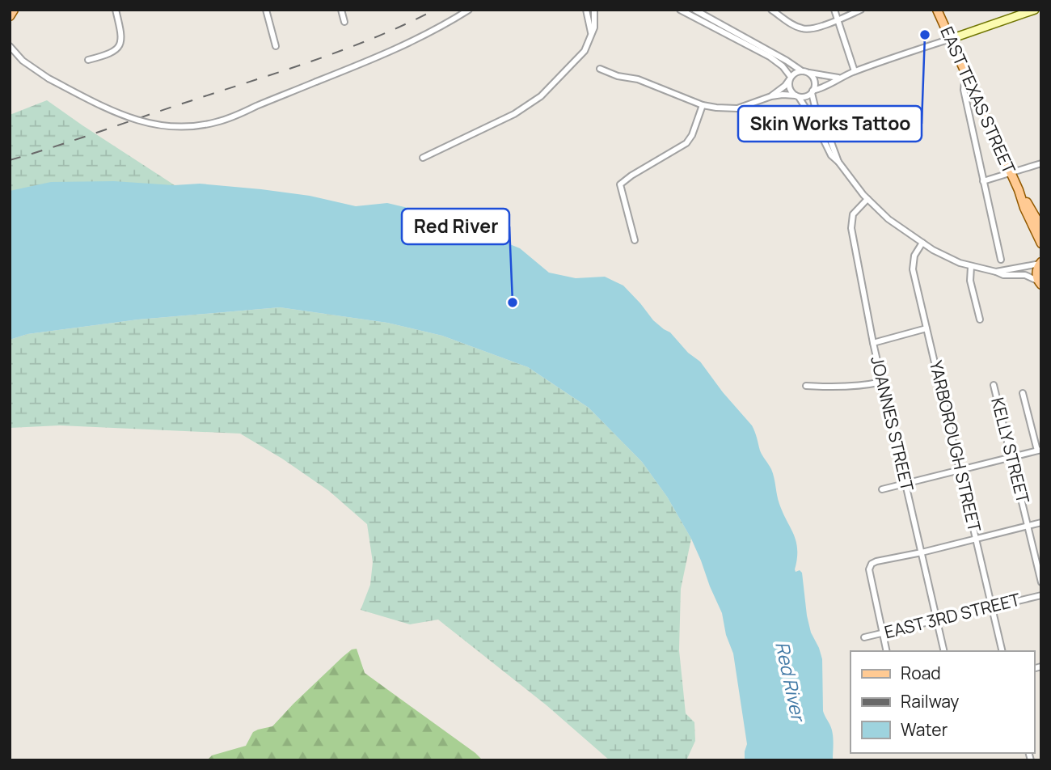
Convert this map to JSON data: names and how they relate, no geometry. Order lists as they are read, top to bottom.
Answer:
{
  "streets": {
    "main road": ["EAST TEXAS STREET"],
    "street": [
      "JOANNES STREET",
      "YARBOROUGH STREET",
      "KELLY STREET",
      "EAST 3RD STREET"
    ]
  },
  "crossings": [
    ["JOANNES STREET", "EAST 3RD STREET"],
    ["YARBOROUGH STREET", "EAST 3RD STREET"]
  ],
  "water": ["Red River"],
  "places": ["Skin Works Tattoo", "Red River"],
  "legend": ["Road", "Railway", "Water"]
}
